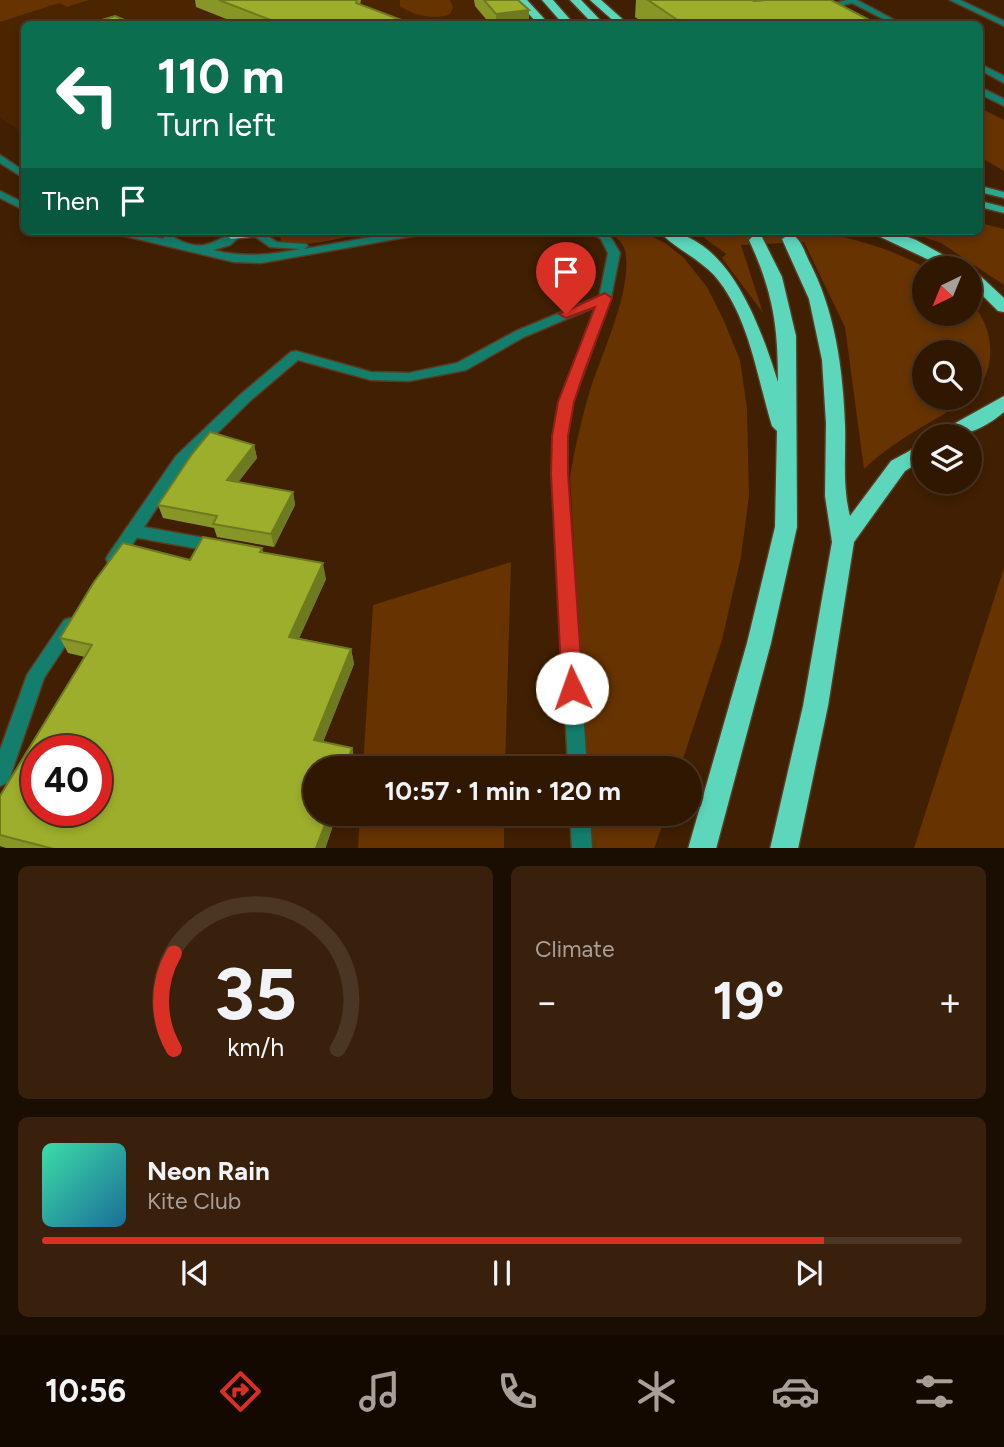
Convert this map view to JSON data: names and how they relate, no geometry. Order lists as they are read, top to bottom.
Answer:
{
  "north": "bottom left",
  "page": {
    "turn": ["110 m", "Turn left"],
    "then": "Then",
    "limit": "40",
    "trip": "10:57 · 1 min · 120 m",
    "tile": "Climate",
    "heat": ["−", "19°", "+"],
    "song": ["Neon Rain", "Kite Club"],
    "tabs": "10:56",
    "gauge": ["35", "km/h"]
  }
}
